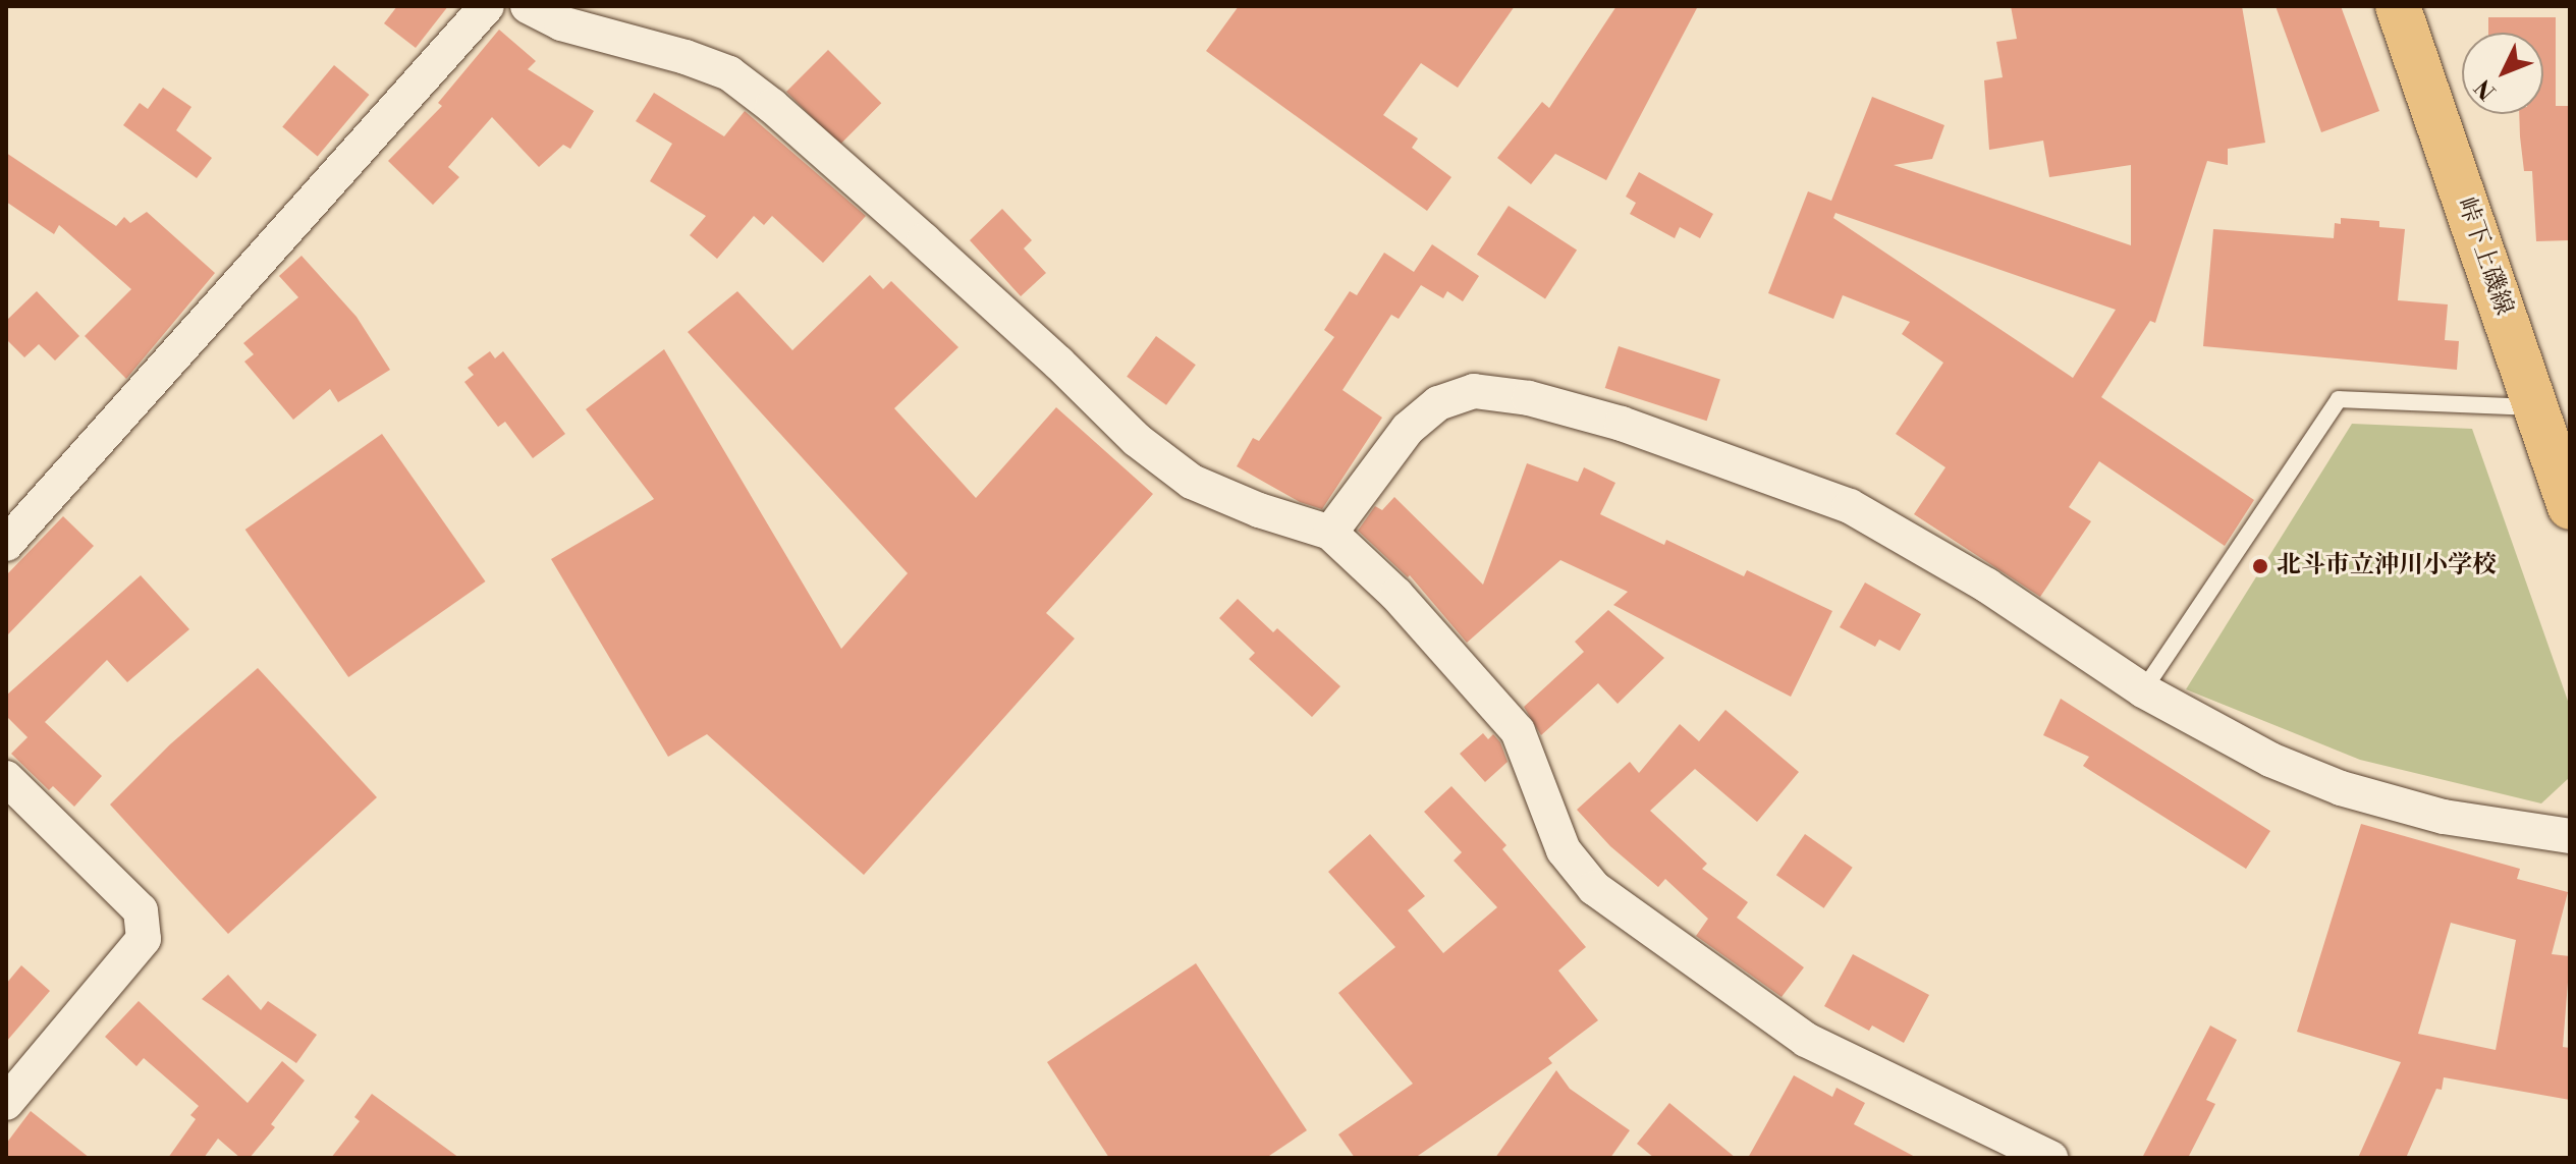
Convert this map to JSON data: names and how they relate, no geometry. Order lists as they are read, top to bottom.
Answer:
{
  "streets": {
    "main road": ["峠下上磯線"]
  },
  "places": ["北斗市立沖川小学校"],
  "north": "bottom left"
}
